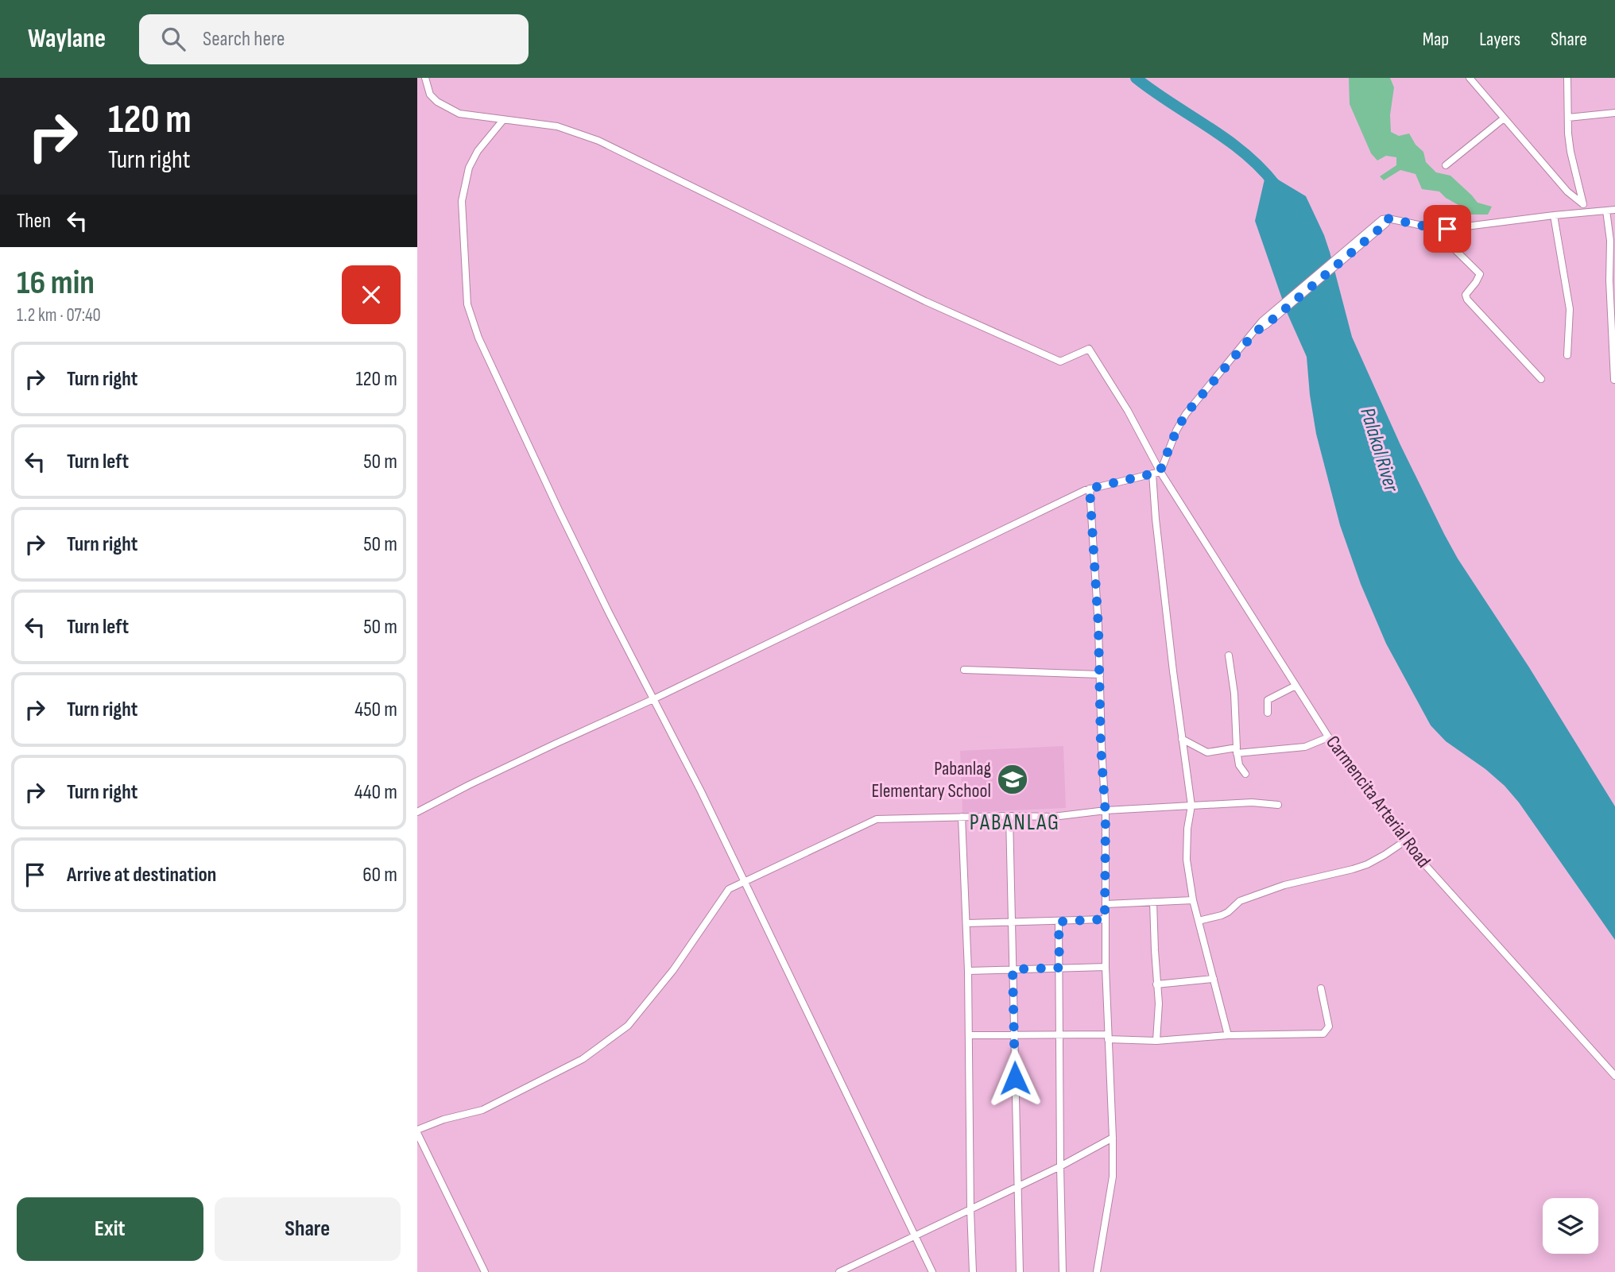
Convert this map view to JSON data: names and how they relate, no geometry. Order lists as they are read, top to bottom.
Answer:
{
  "streets": {
    "street": ["Carmencita Arterial Road"]
  },
  "districts": ["PABANLAG"],
  "water": ["Palakol River"],
  "places": {
    "school or university": ["Pabanlag Elementary School"]
  },
  "page": {
    "header": "Waylane",
    "search": "Search here",
    "nav": ["Map", "Layers", "Share"],
    "turn": ["120 m", "Turn right"],
    "then": "Then",
    "heading": ["16 min", "1.2 km · 07:40"],
    "list": [
      {
        "name": "Turn right",
        "value": "120 m"
      },
      {
        "name": "Turn left",
        "value": "50 m"
      },
      {
        "name": "Turn right",
        "value": "50 m"
      },
      {
        "name": "Turn left",
        "value": "50 m"
      },
      {
        "name": "Turn right",
        "value": "450 m"
      },
      {
        "name": "Turn right",
        "value": "440 m"
      },
      {
        "name": "Arrive at destination",
        "value": "60 m"
      }
    ],
    "buttons": ["Exit", "Share"]
  }
}
